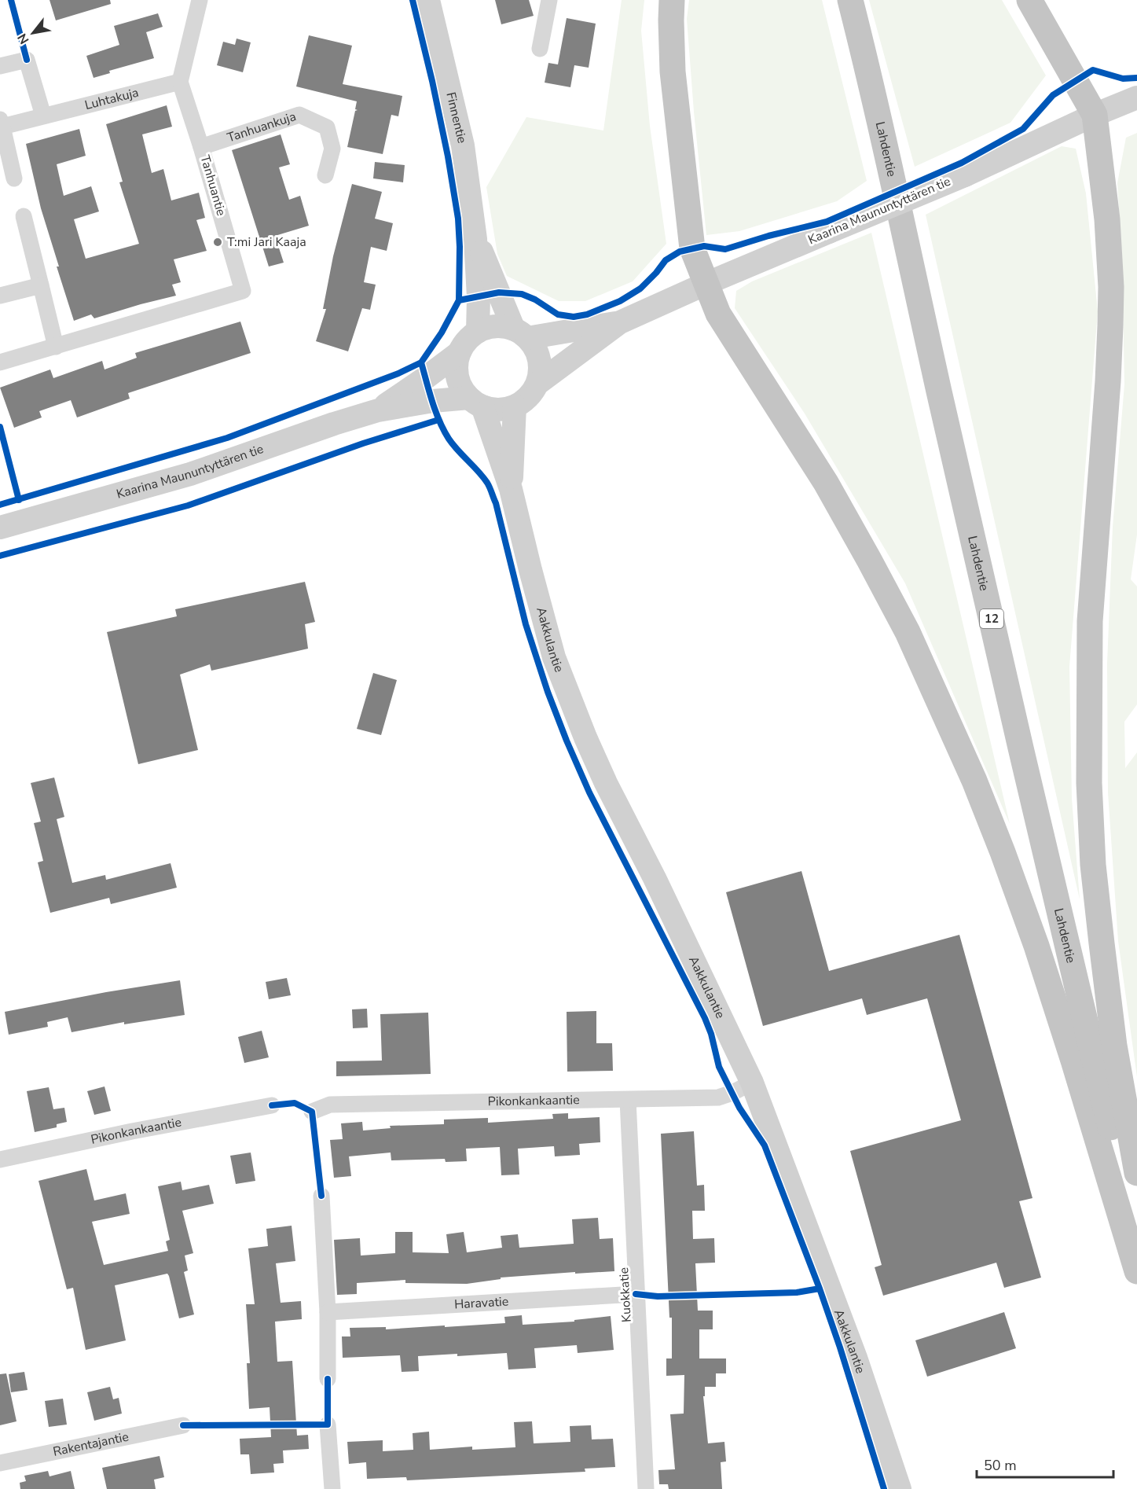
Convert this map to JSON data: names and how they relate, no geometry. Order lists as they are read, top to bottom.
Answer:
{
  "streets": {
    "highway": ["Lahdentie", "12"],
    "street": [
      "Luhtakuja",
      "Finnentie",
      "Tanhuankuja",
      "Tanhuantie",
      "Kaarina Maununtyttären tie",
      "Aakkulantie",
      "Pikonkankaantie",
      "Kuokkatie",
      "Haravatie",
      "Rakentajantie"
    ]
  },
  "crossings": [
    ["Luhtakuja", "Tanhuantie"],
    ["Finnentie", "Kaarina Maununtyttären tie"],
    ["Finnentie", "Aakkulantie"],
    ["Tanhuankuja", "Tanhuantie"],
    ["Kaarina Maununtyttären tie", "Aakkulantie"],
    ["Aakkulantie", "Pikonkankaantie"],
    ["Pikonkankaantie", "Kuokkatie"],
    ["Kuokkatie", "Haravatie"]
  ],
  "places": ["T:mi Jari Kaaja"],
  "scale_bar": "50 m",
  "north": "bottom left"
}
